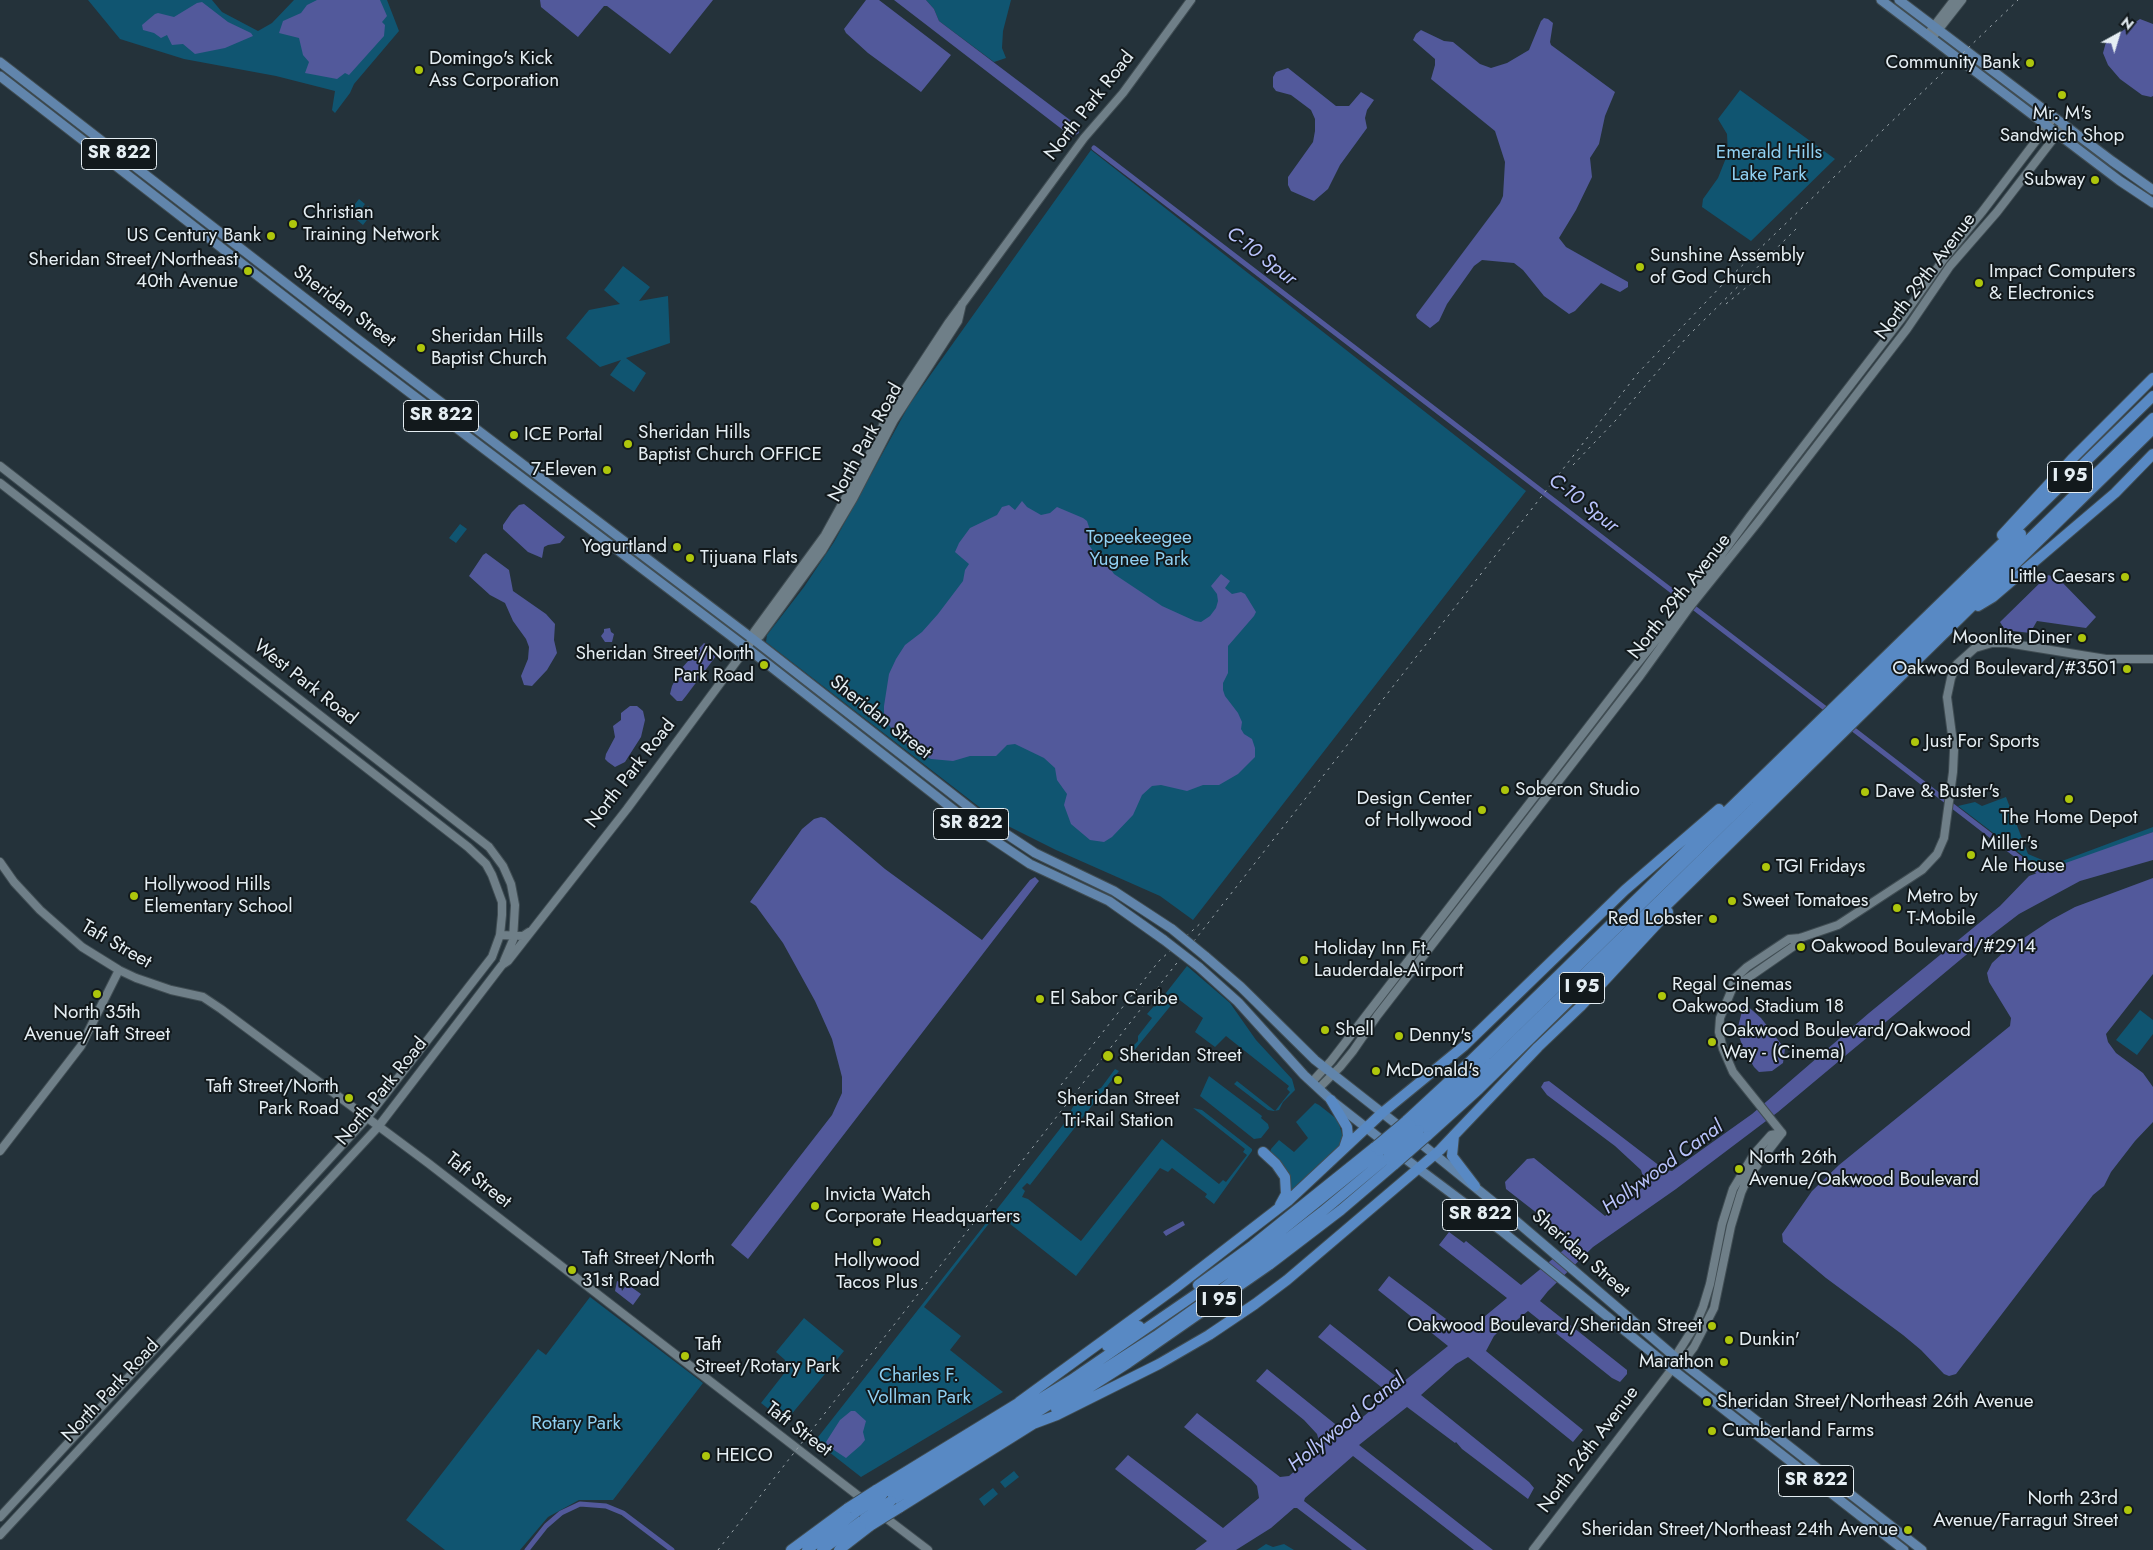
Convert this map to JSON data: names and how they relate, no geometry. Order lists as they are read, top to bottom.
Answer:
{
  "streets": {
    "highway": ["I 95"],
    "main road": ["SR 822", "Sheridan Street"],
    "street": [
      "North Park Road",
      "North 29th Avenue",
      "West Park Road",
      "Taft Street",
      "North 26th Avenue"
    ]
  },
  "crossings": [
    ["North Park Road", "Sheridan Street"],
    ["North Park Road", "West Park Road"],
    ["North Park Road", "Taft Street"],
    ["North 29th Avenue", "Sheridan Street"],
    ["Sheridan Street", "North 26th Avenue"]
  ],
  "water": ["C-10 Spur", "Hollywood Canal"],
  "parks": [
    "Emerald Hills Lake Park",
    "Topeekeegee Yugnee Park",
    "Charles F. Vollman Park",
    "Rotary Park"
  ],
  "places": [
    "Community Bank",
    "Domingo's Kick Ass Corporation",
    "Mr. M's Sandwich Shop",
    "Subway",
    "Christian Training Network",
    "US Century Bank",
    "Sunshine Assembly of God Church",
    "Sheridan Street/Northeast 40th Avenue",
    "Impact Computers & Electronics",
    "Sheridan Hills Baptist Church",
    "ICE Portal",
    "Sheridan Hills Baptist Church OFFICE",
    "7-Eleven",
    "Yogurtland",
    "Tijuana Flats",
    "Little Caesars",
    "Moonlite Diner",
    "Sheridan Street/North Park Road",
    "Oakwood Boulevard/#3501",
    "Just For Sports",
    "Soberon Studio",
    "Dave & Buster's",
    "The Home Depot",
    "Design Center of Hollywood",
    "Miller's Ale House",
    "TGI Fridays",
    "Hollywood Hills Elementary School",
    "Sweet Tomatoes",
    "Metro by T-Mobile",
    "Red Lobster",
    "Oakwood Boulevard/#2914",
    "Holiday Inn Ft. Lauderdale-Airport",
    "North 35th Avenue/Taft Street",
    "Regal Cinemas Oakwood Stadium 18",
    "El Sabor Caribe",
    "Shell",
    "Denny's",
    "Oakwood Boulevard/Oakwood Way - (Cinema)",
    "Sheridan Street",
    "McDonald's",
    "Sheridan Street Tri-Rail Station",
    "Taft Street/North Park Road",
    "North 26th Avenue/Oakwood Boulevard",
    "Invicta Watch Corporate Headquarters",
    "Hollywood Tacos Plus",
    "Taft Street/North 31st Road",
    "Oakwood Boulevard/Sheridan Street",
    "Dunkin'",
    "Taft Street/Rotary Park",
    "Marathon",
    "Sheridan Street/Northeast 26th Avenue",
    "Cumberland Farms",
    "HEICO",
    "North 23rd Avenue/Farragut Street",
    "Sheridan Street/Northeast 24th Avenue"
  ],
  "north": "top right"
}
